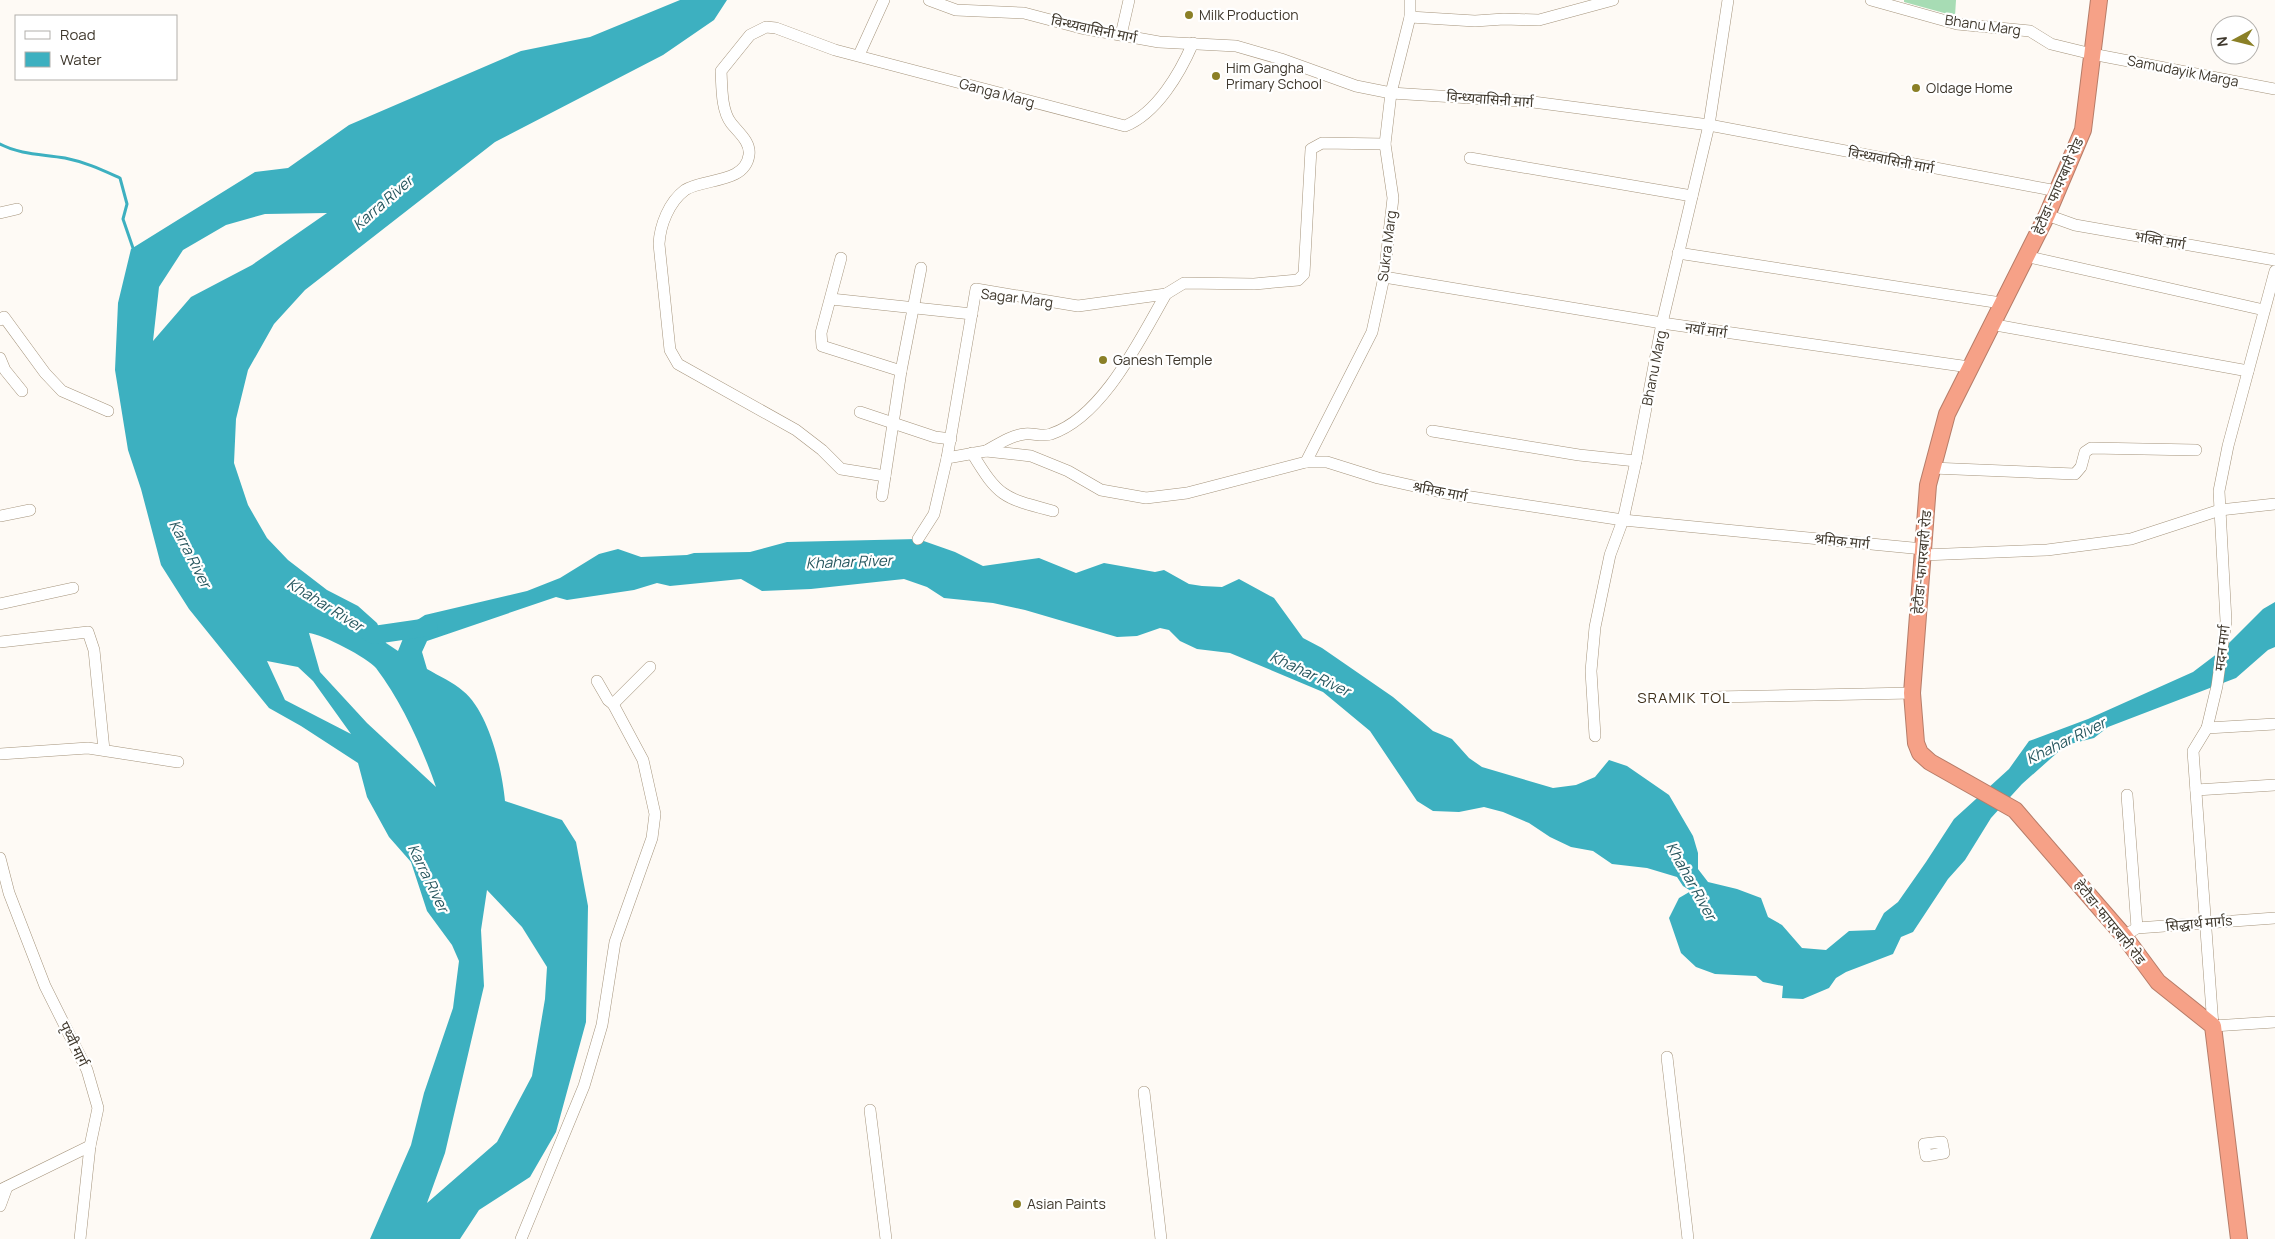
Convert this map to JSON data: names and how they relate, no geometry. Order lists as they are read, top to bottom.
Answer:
{
  "streets": {
    "highway": ["हेटौडा-फापरबारी रोड"],
    "street": [
      "Bhanu Marg",
      "विन्ध्यवासिनी मार्ग",
      "Samudayik Marga",
      "Ganga Marg",
      "भक्ति मार्ग",
      "Sukra Marg",
      "Sagar Marg",
      "नयाँ मार्ग",
      "श्रमिक मार्ग",
      "मदन मार्ग",
      "सिद्धार्थ मार्गs",
      "पृथ्वी मार्ग"
    ]
  },
  "crossings": [
    ["Bhanu Marg", "विन्ध्यवासिनी मार्ग"],
    ["Bhanu Marg", "Samudayik Marga"],
    ["Bhanu Marg", "हेटौडा-फापरबारी रोड"],
    ["Bhanu Marg", "नयाँ मार्ग"],
    ["Bhanu Marg", "श्रमिक मार्ग"],
    ["विन्ध्यवासिनी मार्ग", "Ganga Marg"],
    ["विन्ध्यवासिनी मार्ग", "हेटौडा-फापरबारी रोड"],
    ["विन्ध्यवासिनी मार्ग", "Sukra Marg"],
    ["Samudayik Marga", "हेटौडा-फापरबारी रोड"],
    ["हेटौडा-फापरबारी रोड", "भक्ति मार्ग"],
    ["हेटौडा-फापरबारी रोड", "नयाँ मार्ग"],
    ["हेटौडा-फापरबारी रोड", "श्रमिक मार्ग"],
    ["हेटौडा-फापरबारी रोड", "मदन मार्ग"],
    ["हेटौडा-फापरबारी रोड", "सिद्धार्थ मार्गs"],
    ["Sukra Marg", "नयाँ मार्ग"],
    ["Sukra Marg", "श्रमिक मार्ग"],
    ["Sagar Marg", "श्रमिक मार्ग"],
    ["श्रमिक मार्ग", "मदन मार्ग"],
    ["मदन मार्ग", "सिद्धार्थ मार्गs"]
  ],
  "districts": ["SRAMIK TOL"],
  "water": ["Karra River", "Khahar River"],
  "places": [
    "Milk Production",
    "Him Gangha Primary School",
    "Oldage Home",
    "Ganesh Temple",
    "Asian Paints"
  ],
  "legend": ["Road", "Water"],
  "north": "left"
}
